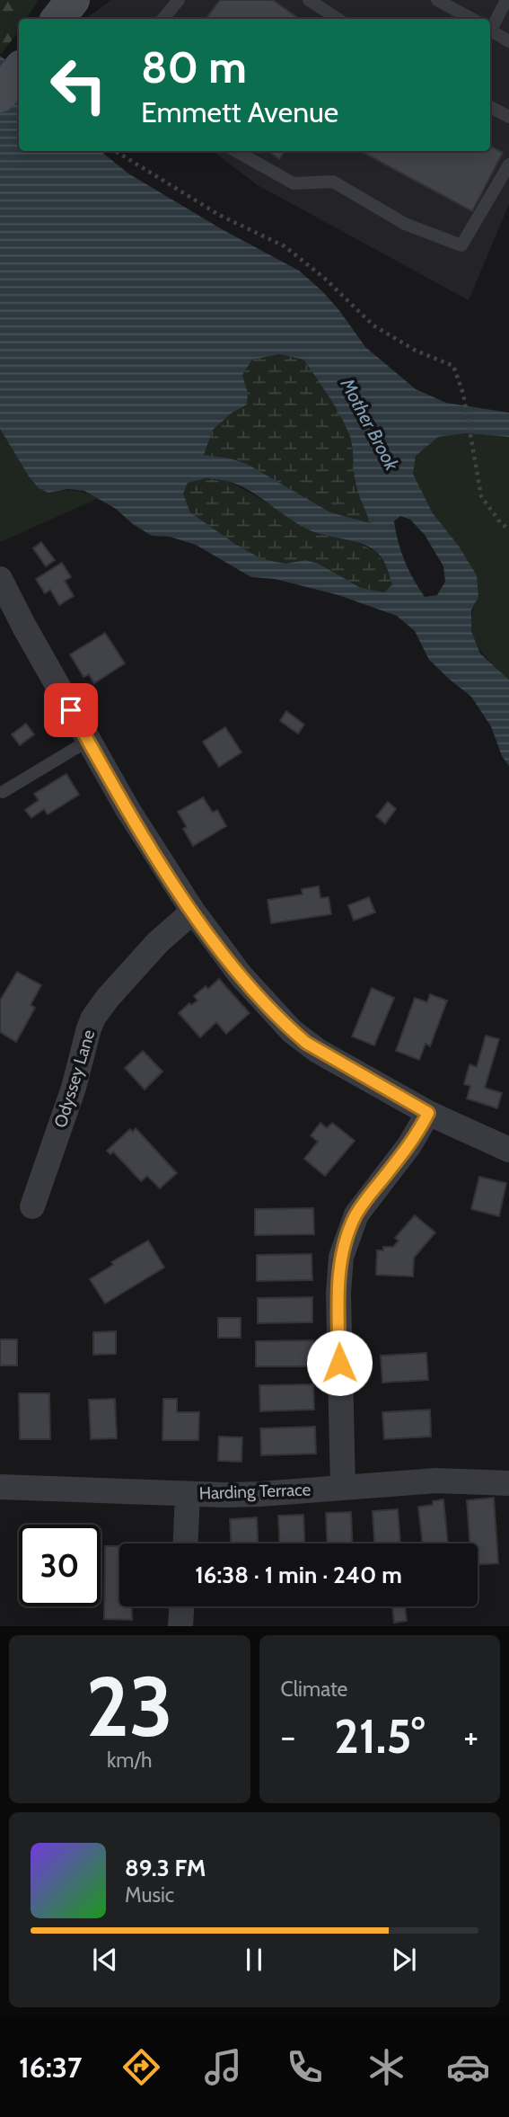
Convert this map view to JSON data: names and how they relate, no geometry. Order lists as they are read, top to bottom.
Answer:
{
  "streets": {
    "street": ["Odyssey Lane", "Harding Terrace"]
  },
  "water": ["Mother Brook"],
  "page": {
    "turn": ["80 m", "Emmett Avenue"],
    "limit": "30",
    "trip": "16:38 · 1 min · 240 m",
    "tile": [
      ["23", "km/h"],
      "Climate"
    ],
    "heat": ["−", "21.5°", "+"],
    "song": ["89.3 FM", "Music"],
    "tabs": "16:37"
  }
}
